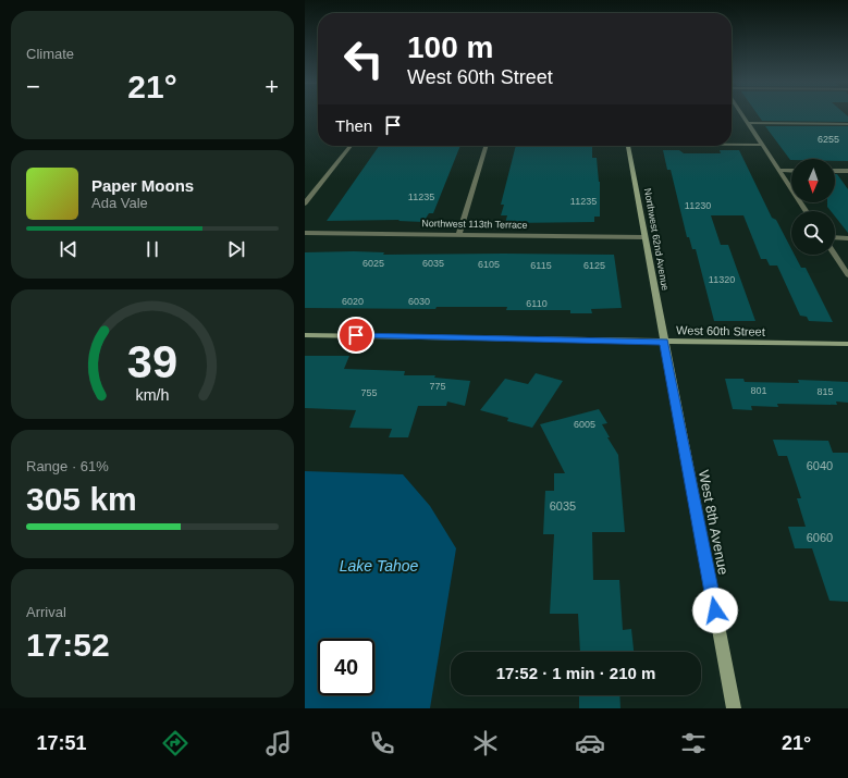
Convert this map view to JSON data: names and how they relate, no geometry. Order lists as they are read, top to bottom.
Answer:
{
  "streets": {
    "street": [
      "Northwest 113th Terrace",
      "Northwest 62nd Avenue",
      "West 60th Street",
      "West 8th Avenue"
    ]
  },
  "crossings": [
    ["Northwest 113th Terrace", "Northwest 62nd Avenue"],
    ["Northwest 62nd Avenue", "West 60th Street"],
    ["Northwest 62nd Avenue", "West 8th Avenue"],
    ["West 60th Street", "West 8th Avenue"]
  ],
  "water": ["Lake Tahoe"],
  "house_numbers": [
    "6255",
    "11235",
    "11235",
    "11230",
    "6025",
    "6035",
    "6105",
    "6115",
    "6125",
    "11320",
    "6020",
    "6030",
    "6110",
    "775",
    "801",
    "815",
    "755",
    "6005",
    "6040",
    "6035",
    "6060"
  ],
  "north": "bottom",
  "page": {
    "tile": [
      "Climate",
      ["Range · 61%", "305 km"],
      ["Arrival", "17:52"]
    ],
    "turn": ["100 m", "West 60th Street"],
    "heat": ["−", "21°", "+"],
    "then": "Then",
    "song": ["Paper Moons", "Ada Vale"],
    "limit": "40",
    "trip": "17:52 · 1 min · 210 m",
    "tabs": ["17:51", "21°"],
    "gauge": ["39", "km/h"]
  }
}
